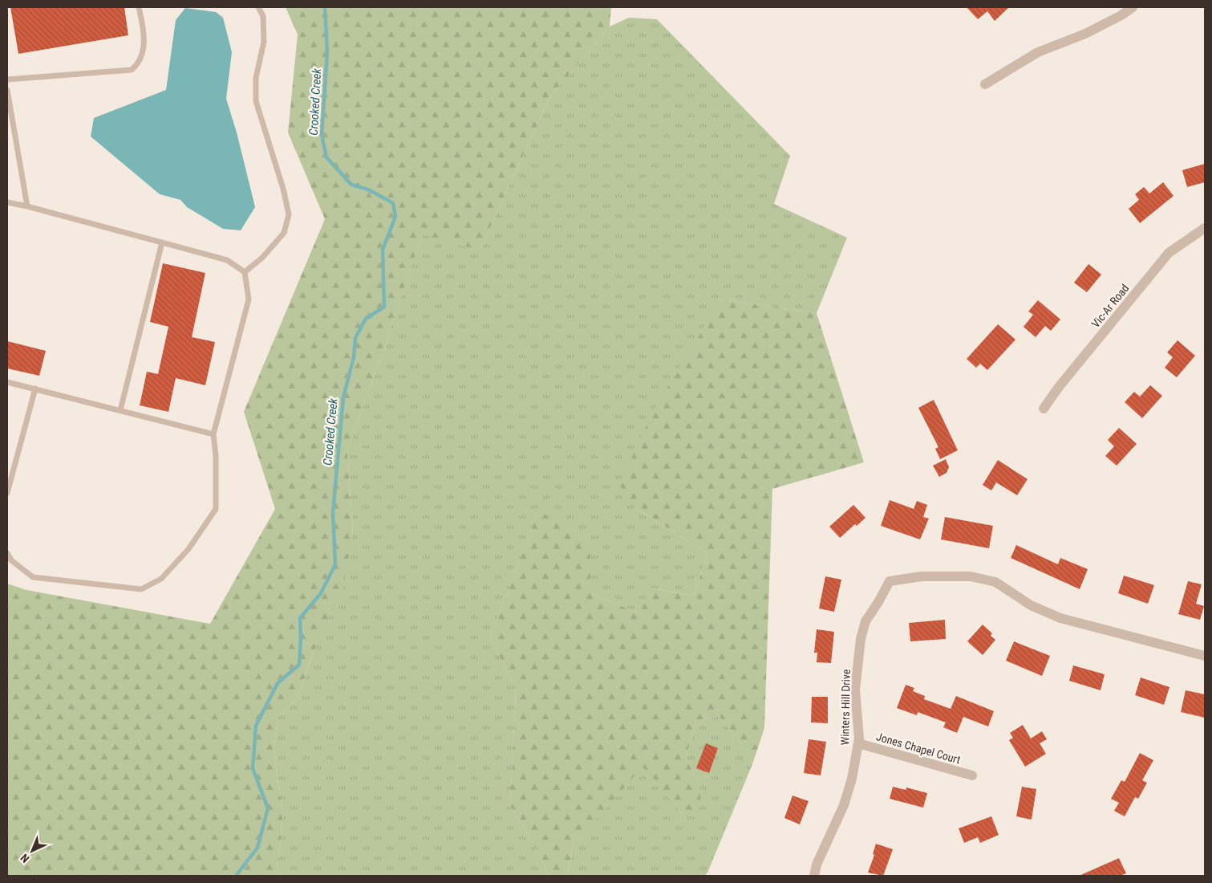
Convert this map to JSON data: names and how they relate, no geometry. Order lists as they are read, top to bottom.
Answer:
{
  "streets": {
    "street": ["Vic-Ar Road", "Winters Hill Drive", "Jones Chapel Court"]
  },
  "crossings": [
    ["Winters Hill Drive", "Jones Chapel Court"]
  ],
  "water": ["Crooked Creek"],
  "north": "bottom left"
}
